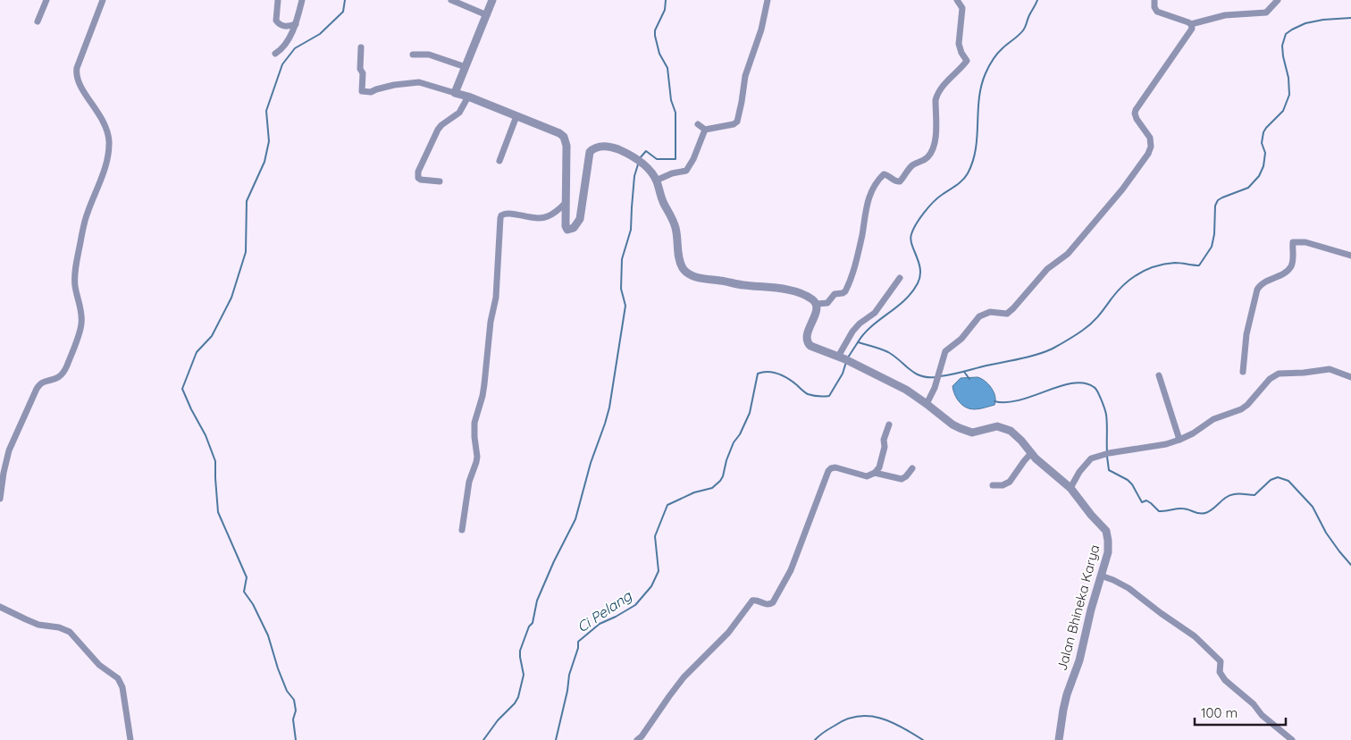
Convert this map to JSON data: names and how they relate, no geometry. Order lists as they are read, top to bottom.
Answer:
{
  "streets": {
    "street": ["Jalan Bhineka Karya"]
  },
  "water": ["Ci Pelang"],
  "scale_bar": "100 m"
}
